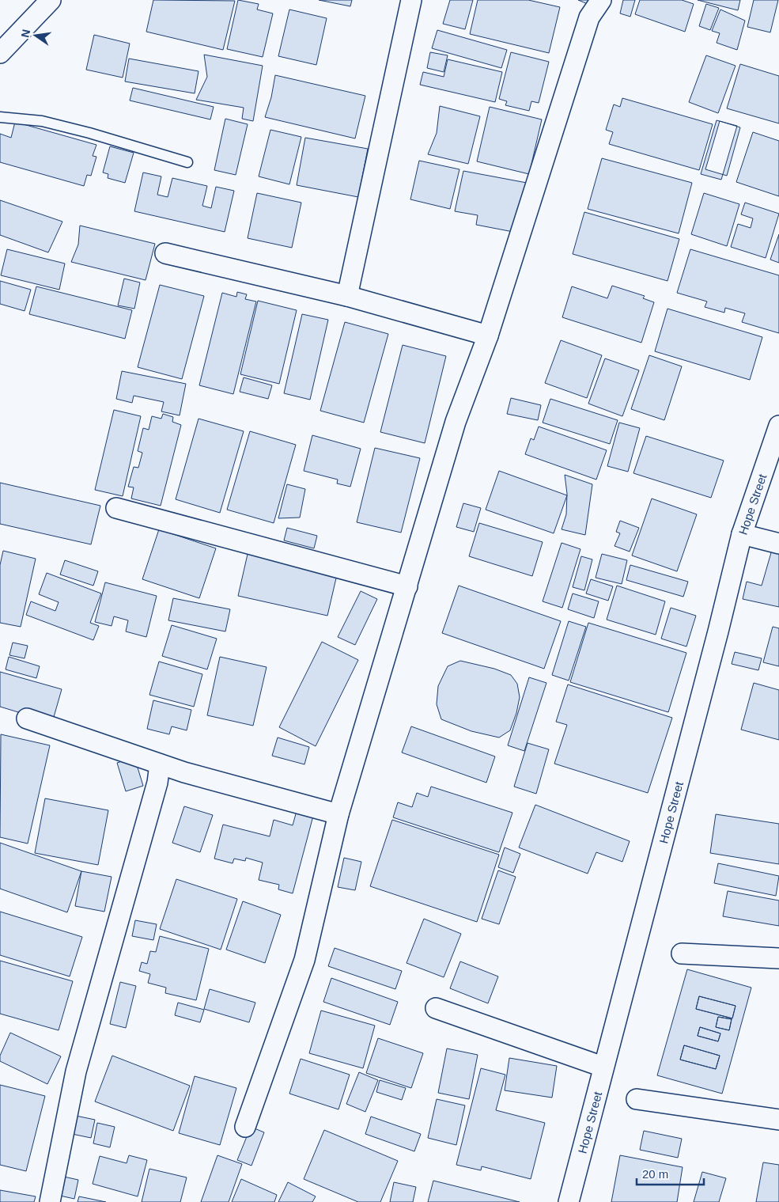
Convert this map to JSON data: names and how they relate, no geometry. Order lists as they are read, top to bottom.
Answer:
{
  "streets": {
    "street": ["Hope Street"]
  },
  "scale_bar": "20 m",
  "north": "left"
}
